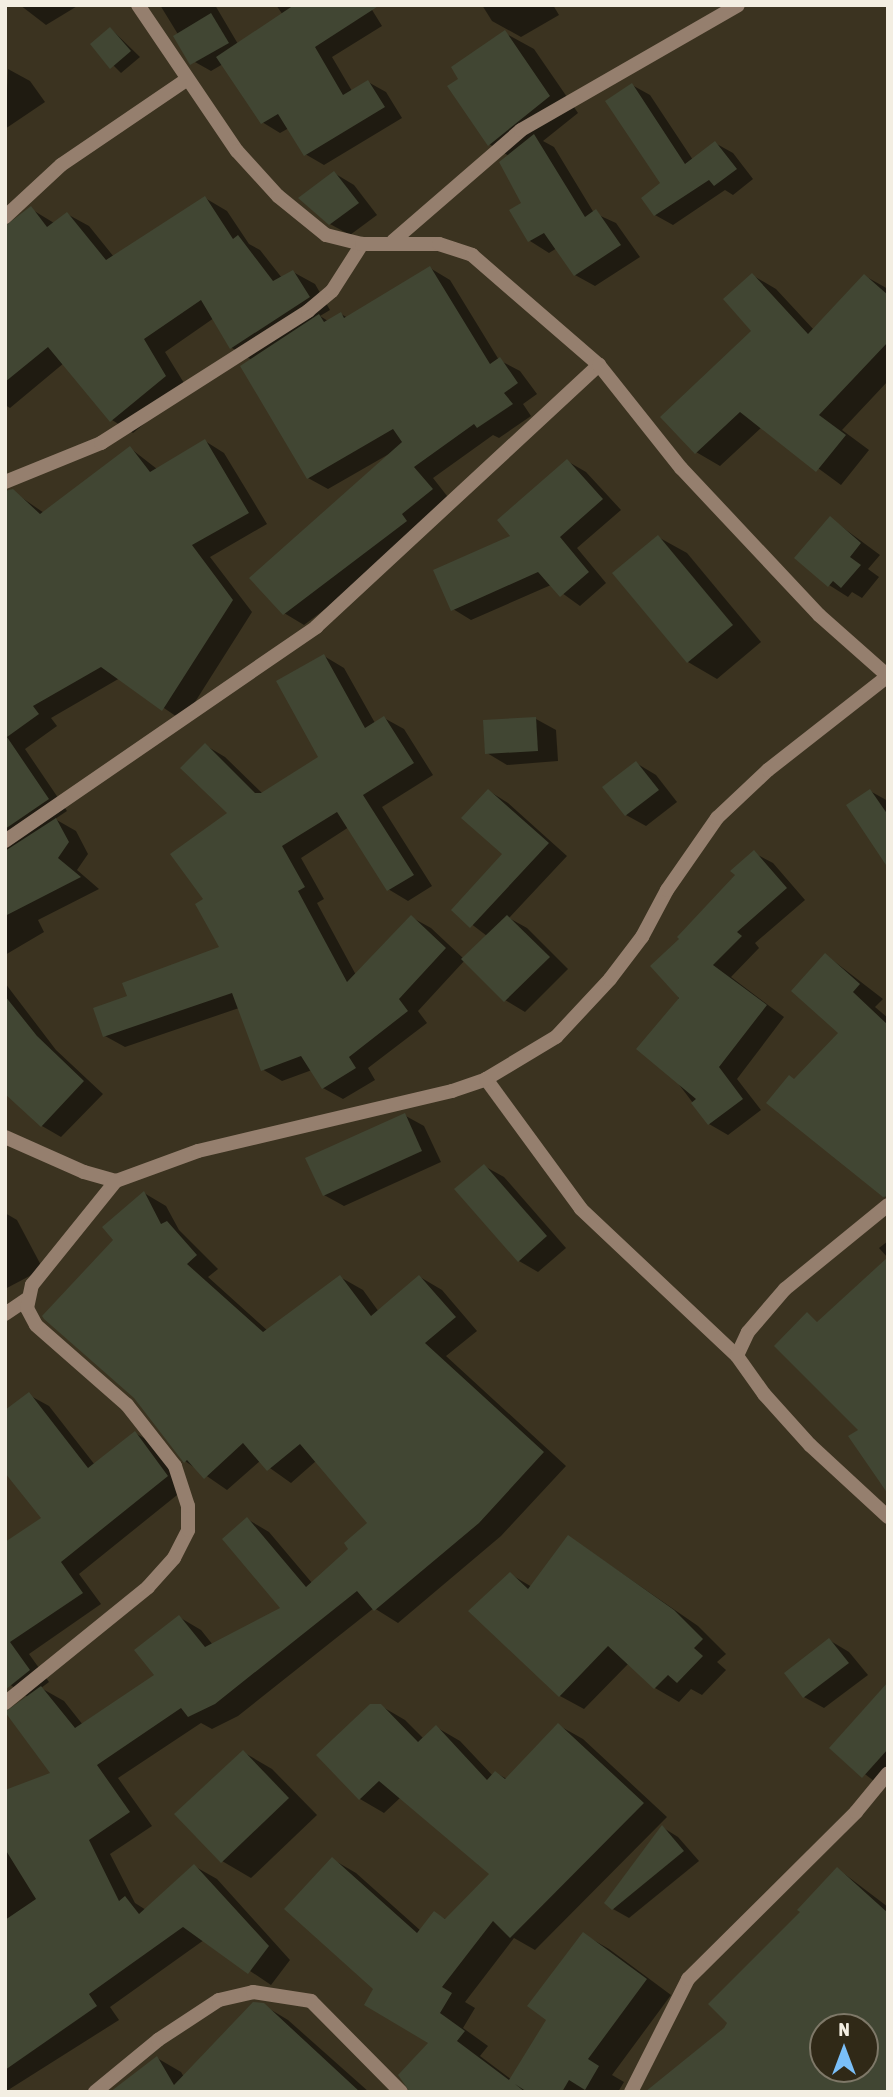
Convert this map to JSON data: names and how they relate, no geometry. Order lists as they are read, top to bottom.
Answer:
{
  "north": "top"
}
